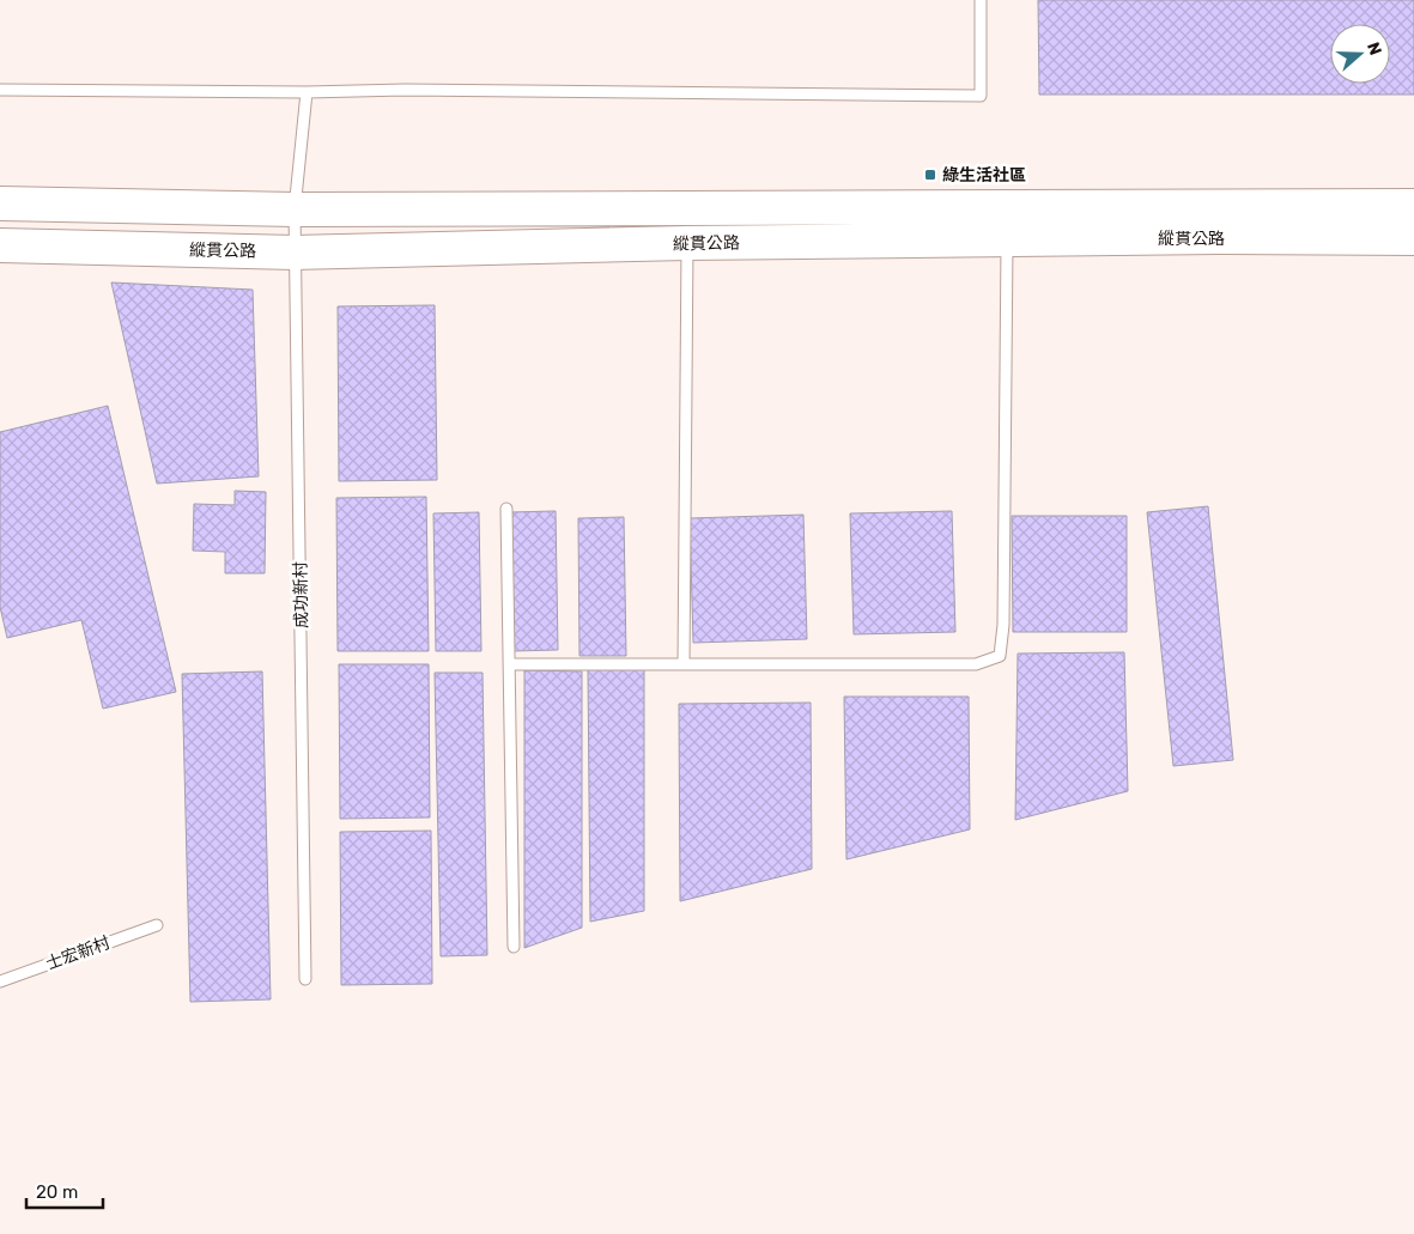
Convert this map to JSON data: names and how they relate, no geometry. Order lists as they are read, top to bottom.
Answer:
{
  "streets": {
    "main road": ["縱貫公路"],
    "lane": ["成功新村", "士宏新村"]
  },
  "crossings": [
    ["縱貫公路", "成功新村"]
  ],
  "places": {
    "transit": ["綠生活社區"]
  },
  "scale_bar": "20 m",
  "north": "right"
}
